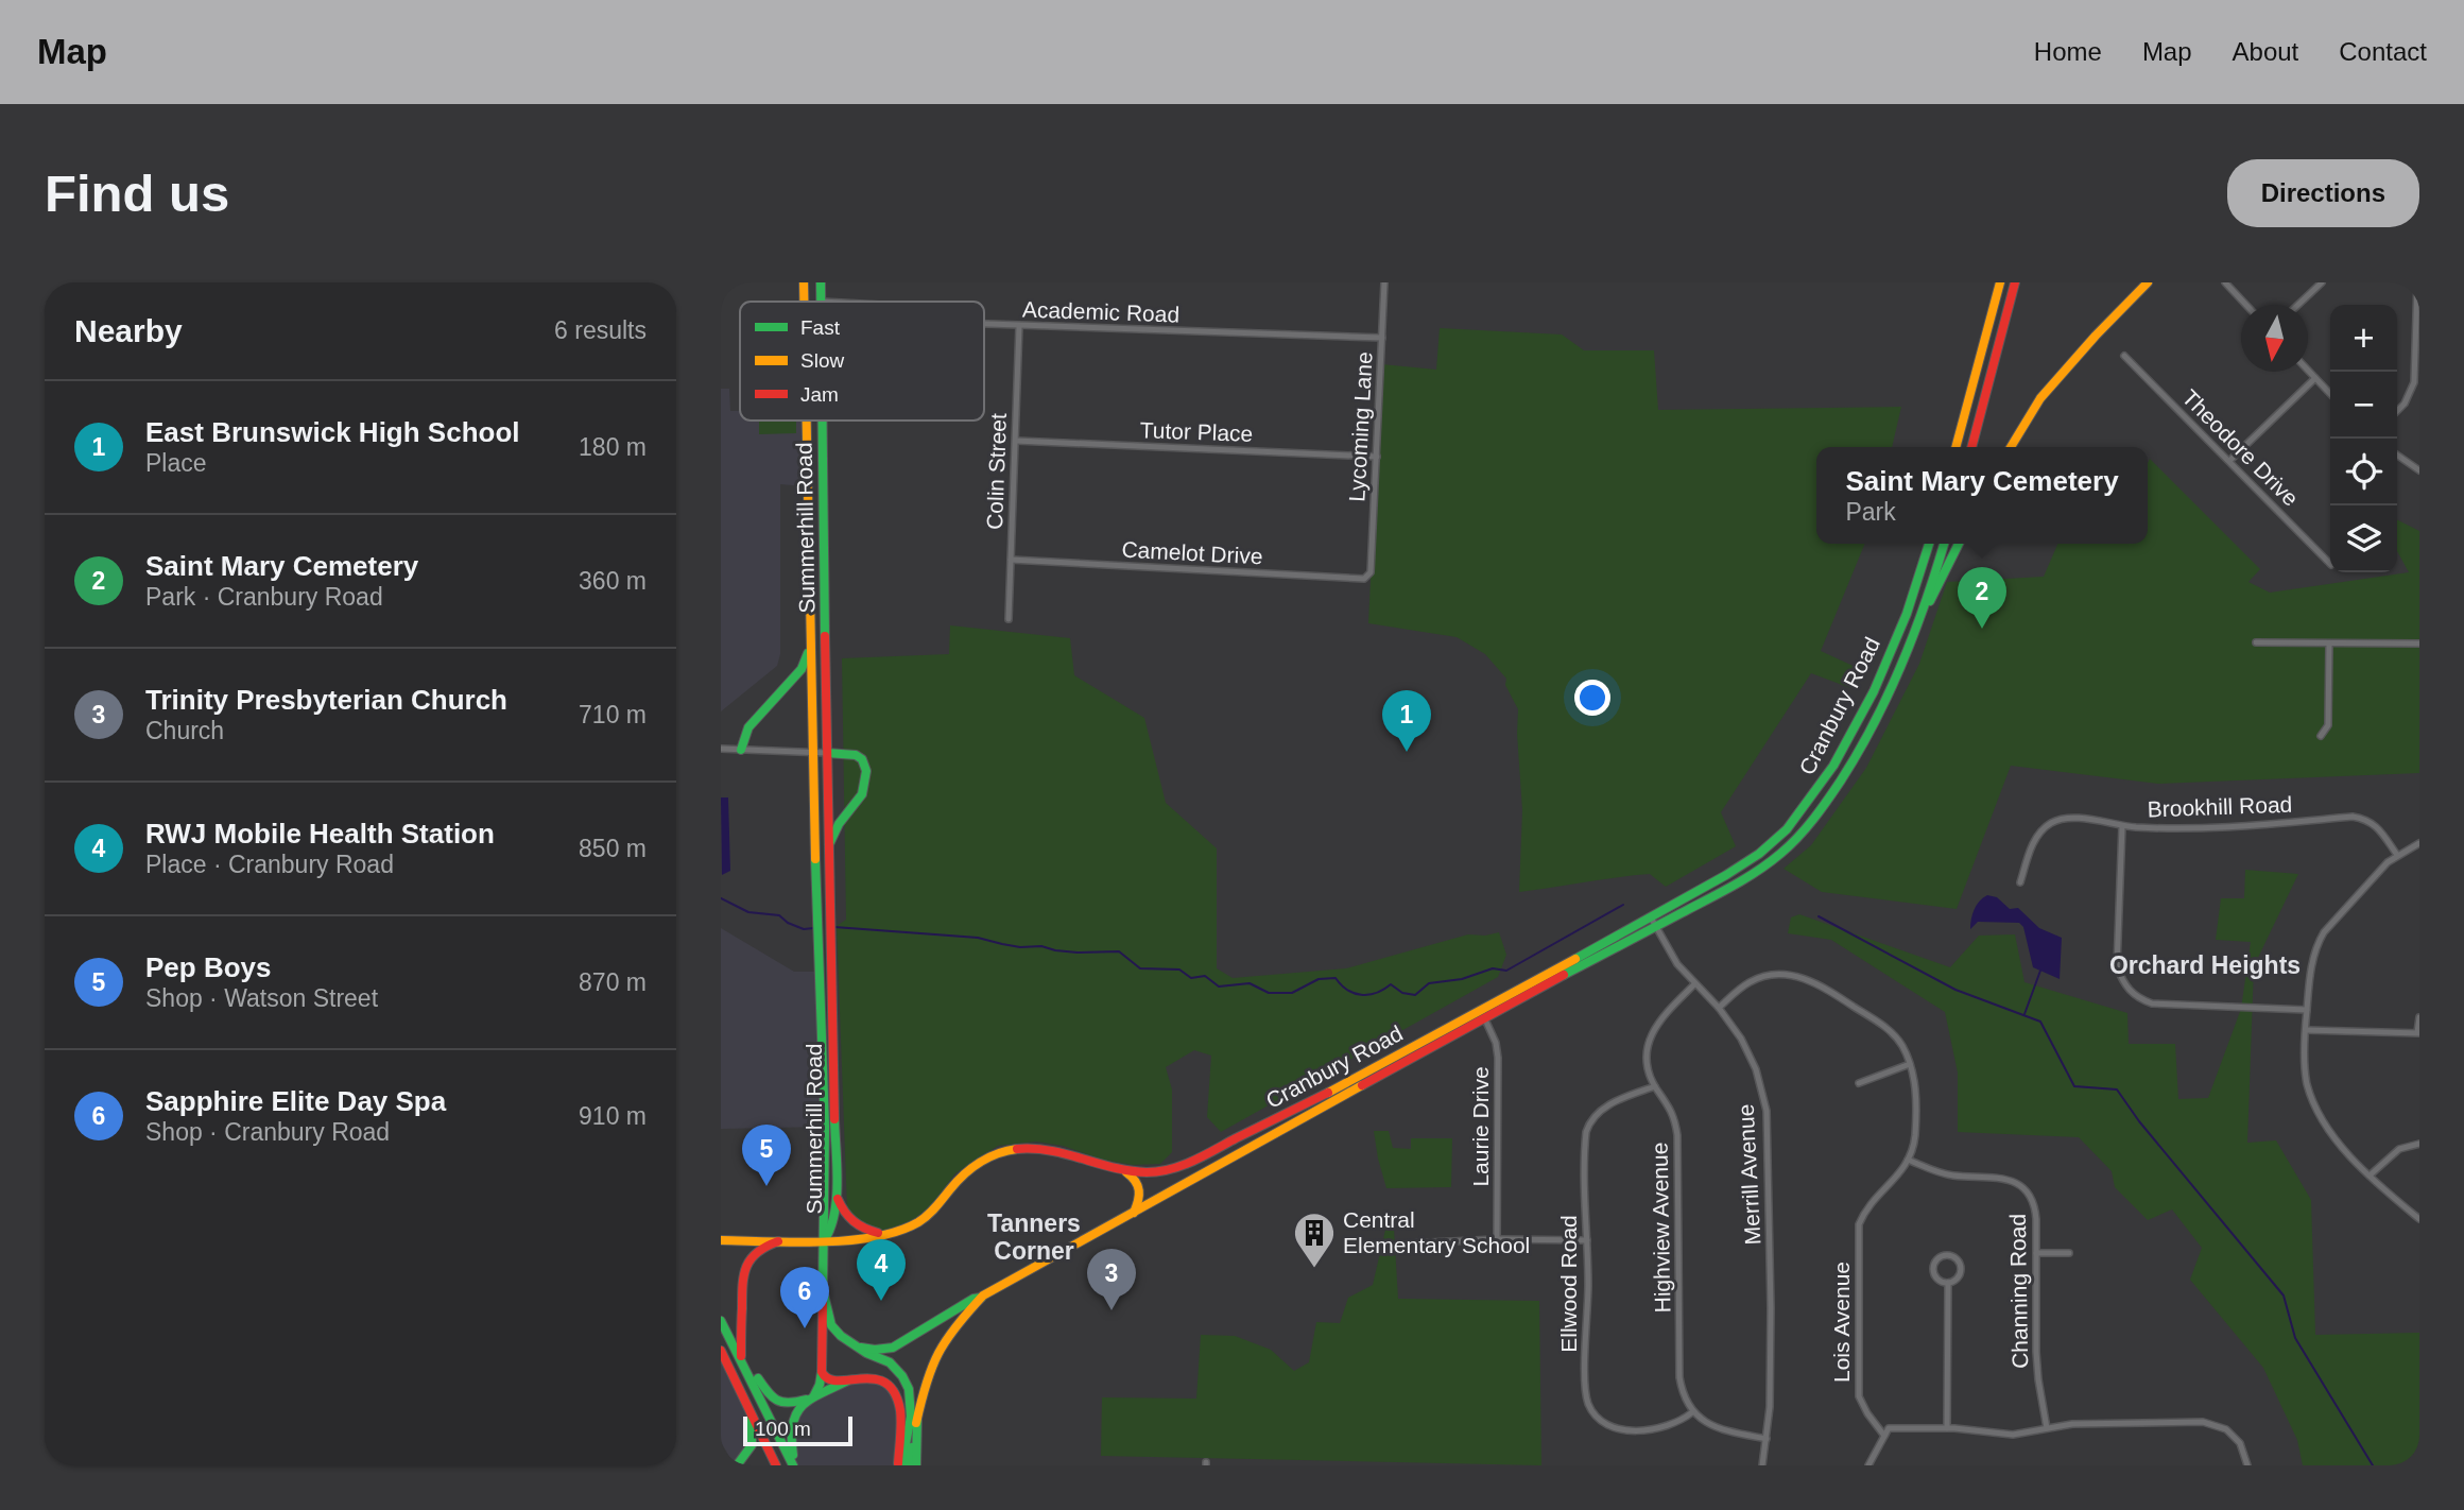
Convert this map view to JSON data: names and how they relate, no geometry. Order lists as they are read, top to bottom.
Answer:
{
  "streets": {
    "main road": ["Summerhill Road", "Cranbury Road"],
    "street": [
      "Academic Road",
      "Lycoming Lane",
      "Tutor Place",
      "Theodore Drive",
      "Colin Street",
      "Camelot Drive",
      "Brookhill Road",
      "Laurie Drive",
      "Merrill Avenue",
      "Highview Avenue",
      "Ellwood Road",
      "Channing Road",
      "Lois Avenue"
    ]
  },
  "crossings": [
    ["Academic Road", "Lycoming Lane"],
    ["Academic Road", "Colin Street"],
    ["Lycoming Lane", "Tutor Place"],
    ["Lycoming Lane", "Camelot Drive"],
    ["Tutor Place", "Colin Street"],
    ["Colin Street", "Camelot Drive"],
    ["Summerhill Road", "Cranbury Road"],
    ["Cranbury Road", "Laurie Drive"],
    ["Cranbury Road", "Merrill Avenue"],
    ["Merrill Avenue", "Highview Avenue"],
    ["Merrill Avenue", "Lois Avenue"],
    ["Highview Avenue", "Ellwood Road"],
    ["Channing Road", "Lois Avenue"]
  ],
  "districts": ["Orchard Heights", "Tanners Corner"],
  "places": {
    "building": ["Central Elementary School"]
  },
  "legend": ["Fast", "Slow", "Jam"],
  "scale_bar": "100 m",
  "north": "bottom",
  "page": {
    "header": "Map",
    "nav": [
      "Home",
      "Map",
      "About",
      "Contact"
    ],
    "buttons": "Directions",
    "title": "Find us",
    "heading": ["Nearby", "6 results"],
    "map_buttons": ["+", "−"],
    "list": [
      {
        "mark": "1",
        "name": "East Brunswick High School",
        "note": "Place",
        "value": "180 m"
      },
      {
        "mark": "2",
        "name": "Saint Mary Cemetery",
        "note": "Park · Cranbury Road",
        "value": "360 m"
      },
      {
        "mark": "3",
        "name": "Trinity Presbyterian Church",
        "note": "Church",
        "value": "710 m"
      },
      {
        "mark": "4",
        "name": "RWJ Mobile Health Station",
        "note": "Place · Cranbury Road",
        "value": "850 m"
      },
      {
        "mark": "5",
        "name": "Pep Boys",
        "note": "Shop · Watson Street",
        "value": "870 m"
      },
      {
        "mark": "6",
        "name": "Sapphire Elite Day Spa",
        "note": "Shop · Cranbury Road",
        "value": "910 m"
      }
    ],
    "popup": ["Saint Mary Cemetery", "Park"],
    "pins": [
      "2",
      "1",
      "5",
      "4",
      "3",
      "6"
    ],
    "scale": "100 m"
  }
}
